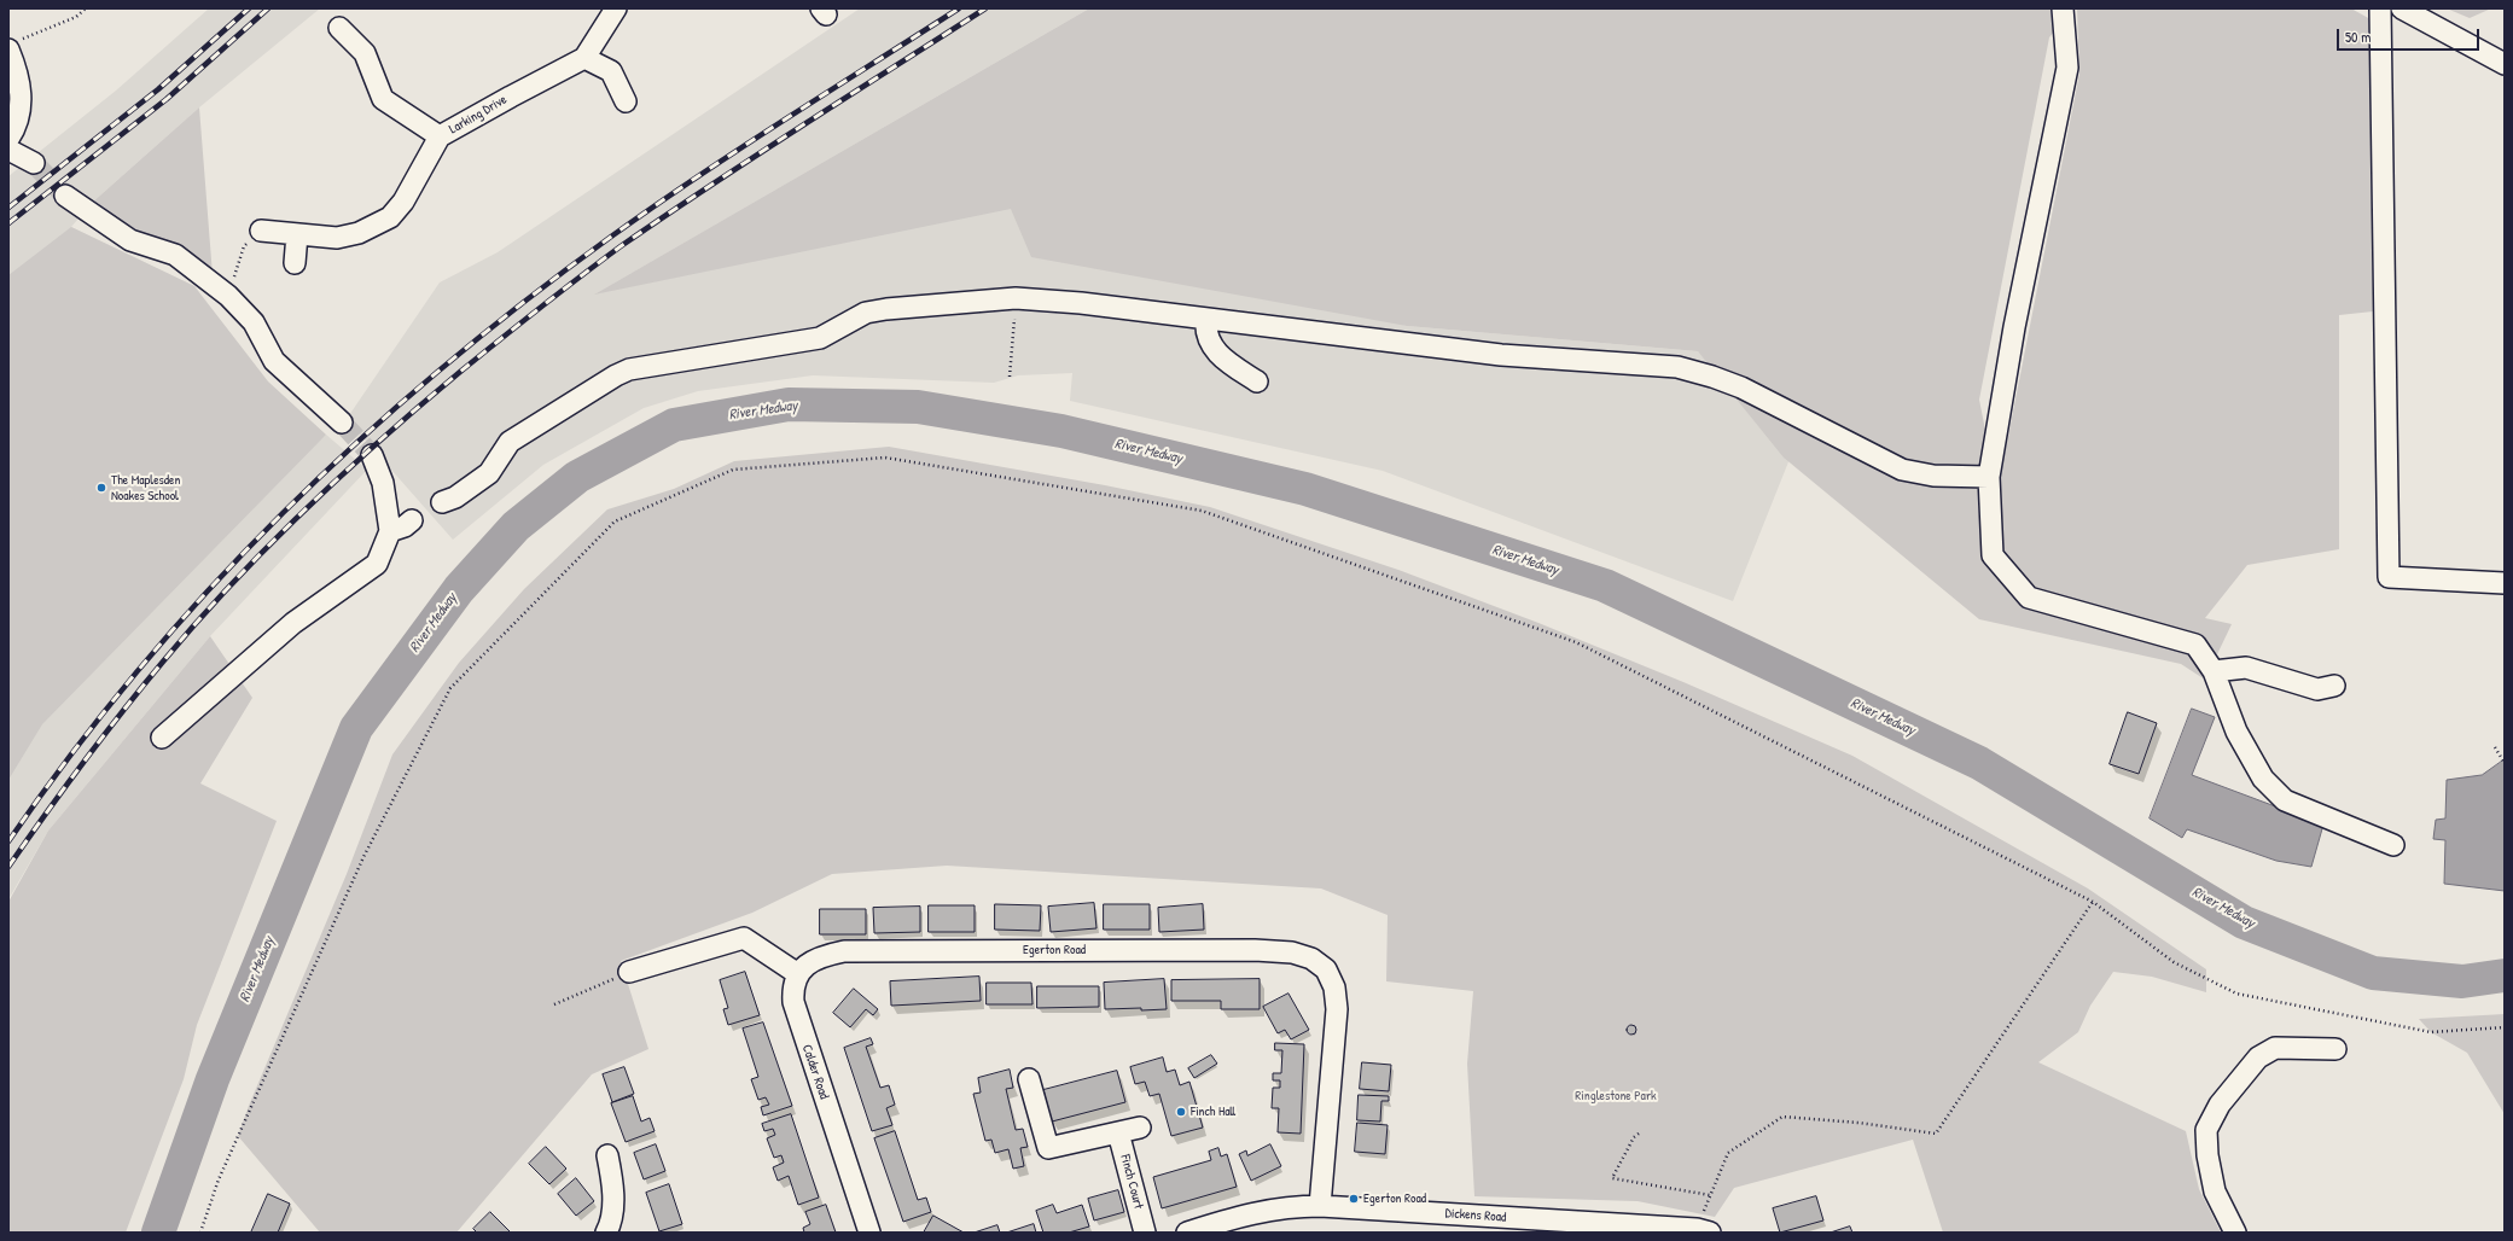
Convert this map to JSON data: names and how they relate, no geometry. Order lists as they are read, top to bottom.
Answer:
{
  "streets": {
    "street": [
      "Larking Drive",
      "Egerton Road",
      "Calder Road",
      "Finch Court",
      "Dickens Road"
    ]
  },
  "crossings": [
    ["Egerton Road", "Calder Road"],
    ["Egerton Road", "Dickens Road"]
  ],
  "water": ["River Medway"],
  "parks": ["Ringlestone Park"],
  "places": ["The Maplesden Noakes School", "Finch Hall", "Egerton Road"],
  "scale_bar": "50 m"
}
